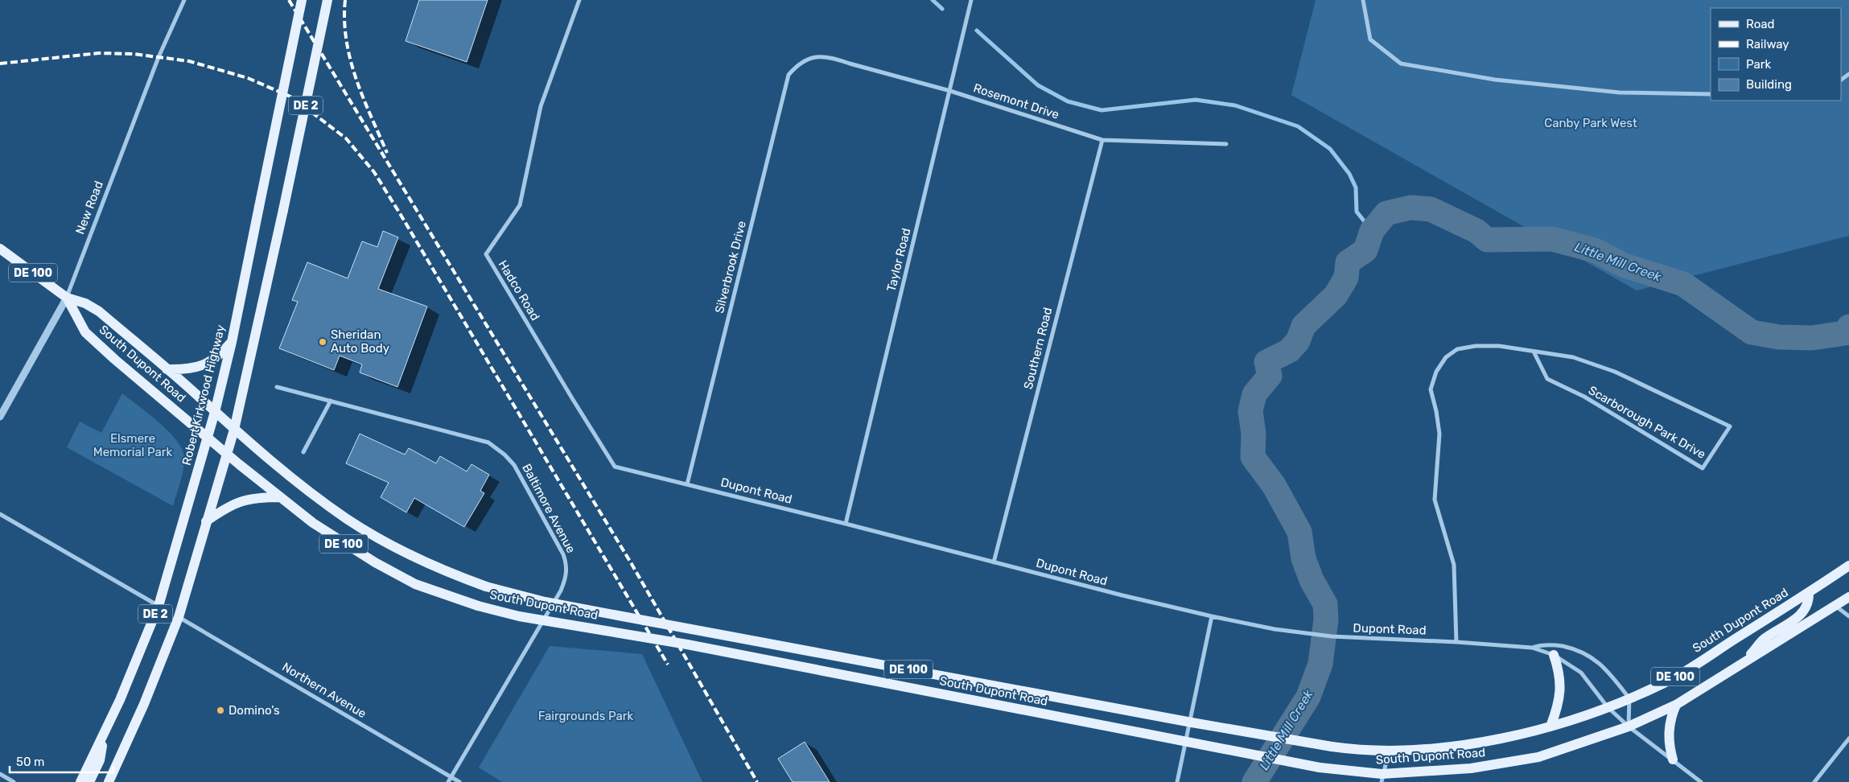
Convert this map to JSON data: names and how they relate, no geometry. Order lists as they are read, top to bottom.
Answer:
{
  "streets": {
    "main road": [
      "DE 2",
      "DE 100",
      "South Dupont Road",
      "Robert Kirkwood Highway"
    ],
    "street": [
      "Rosemont Drive",
      "New Road",
      "Taylor Road",
      "Silverbrook Drive",
      "Hadco Road",
      "Southern Road",
      "Scarborough Park Drive",
      "Dupont Road",
      "Baltimore Avenue",
      "Northern Avenue"
    ]
  },
  "crossings": [
    ["Rosemont Drive", "Taylor Road"],
    ["Rosemont Drive", "Silverbrook Drive"],
    ["Rosemont Drive", "Southern Road"],
    ["DE 2", "South Dupont Road"],
    ["DE 2", "Northern Avenue"],
    ["New Road", "DE 100"],
    ["New Road", "South Dupont Road"],
    ["Taylor Road", "Dupont Road"],
    ["Silverbrook Drive", "Dupont Road"],
    ["DE 100", "South Dupont Road"],
    ["Hadco Road", "Dupont Road"],
    ["Southern Road", "Dupont Road"],
    ["South Dupont Road", "Robert Kirkwood Highway"],
    ["South Dupont Road", "Dupont Road"],
    ["Scarborough Park Drive", "Dupont Road"],
    ["Baltimore Avenue", "Northern Avenue"]
  ],
  "water": ["Little Mill Creek"],
  "parks": ["Canby Park West", "Elsmere Memorial Park", "Fairgrounds Park"],
  "places": ["Sheridan Auto Body", "Domino's"],
  "legend": [
    "Road",
    "Railway",
    "Park",
    "Building"
  ],
  "scale_bar": "50 m"
}
